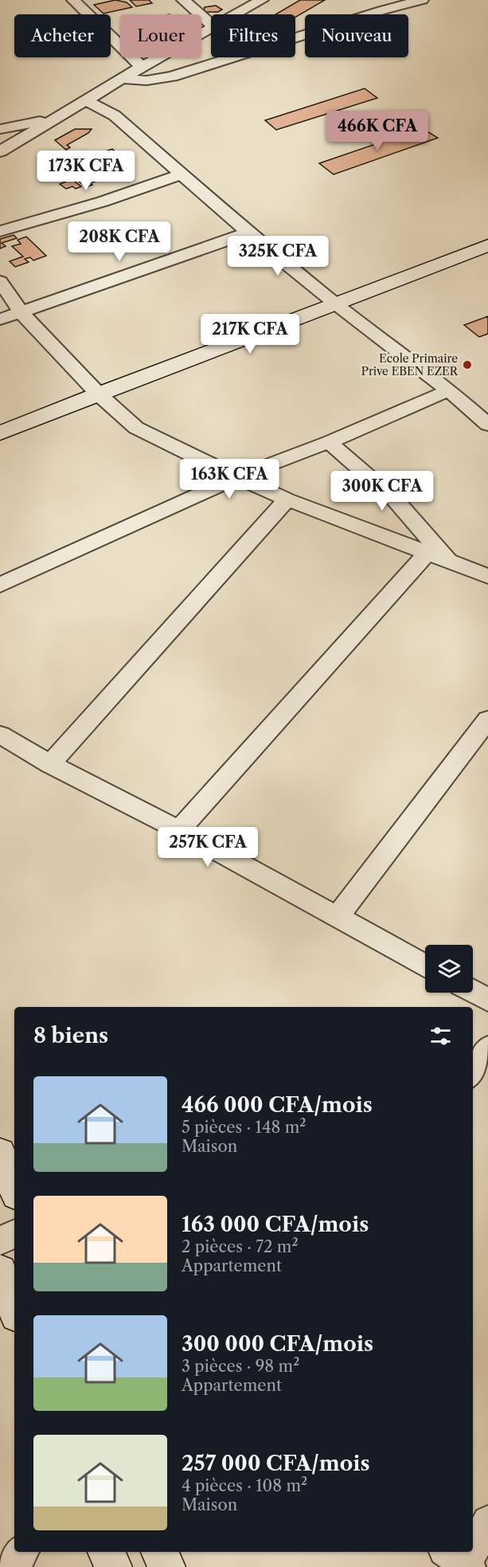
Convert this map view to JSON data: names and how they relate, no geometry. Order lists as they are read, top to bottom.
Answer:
{
  "places": ["Ecole Primaire Prive EBEN EZER"],
  "page": {
    "chip": [
      "Acheter",
      "Louer",
      "Filtres",
      "Nouveau"
    ],
    "price": [
      "466K CFA",
      "173K CFA",
      "208K CFA",
      "325K CFA",
      "217K CFA",
      "163K CFA",
      "300K CFA",
      "257K CFA"
    ],
    "heading": "8 biens",
    "list": [
      {
        "name": "466 000 CFA/mois",
        "note": "5 pièces · 148 m² · Maison"
      },
      {
        "name": "163 000 CFA/mois",
        "note": "2 pièces · 72 m² · Appartement"
      },
      {
        "name": "300 000 CFA/mois",
        "note": "3 pièces · 98 m² · Appartement"
      },
      {
        "name": "257 000 CFA/mois",
        "note": "4 pièces · 108 m² · Maison"
      }
    ]
  }
}
